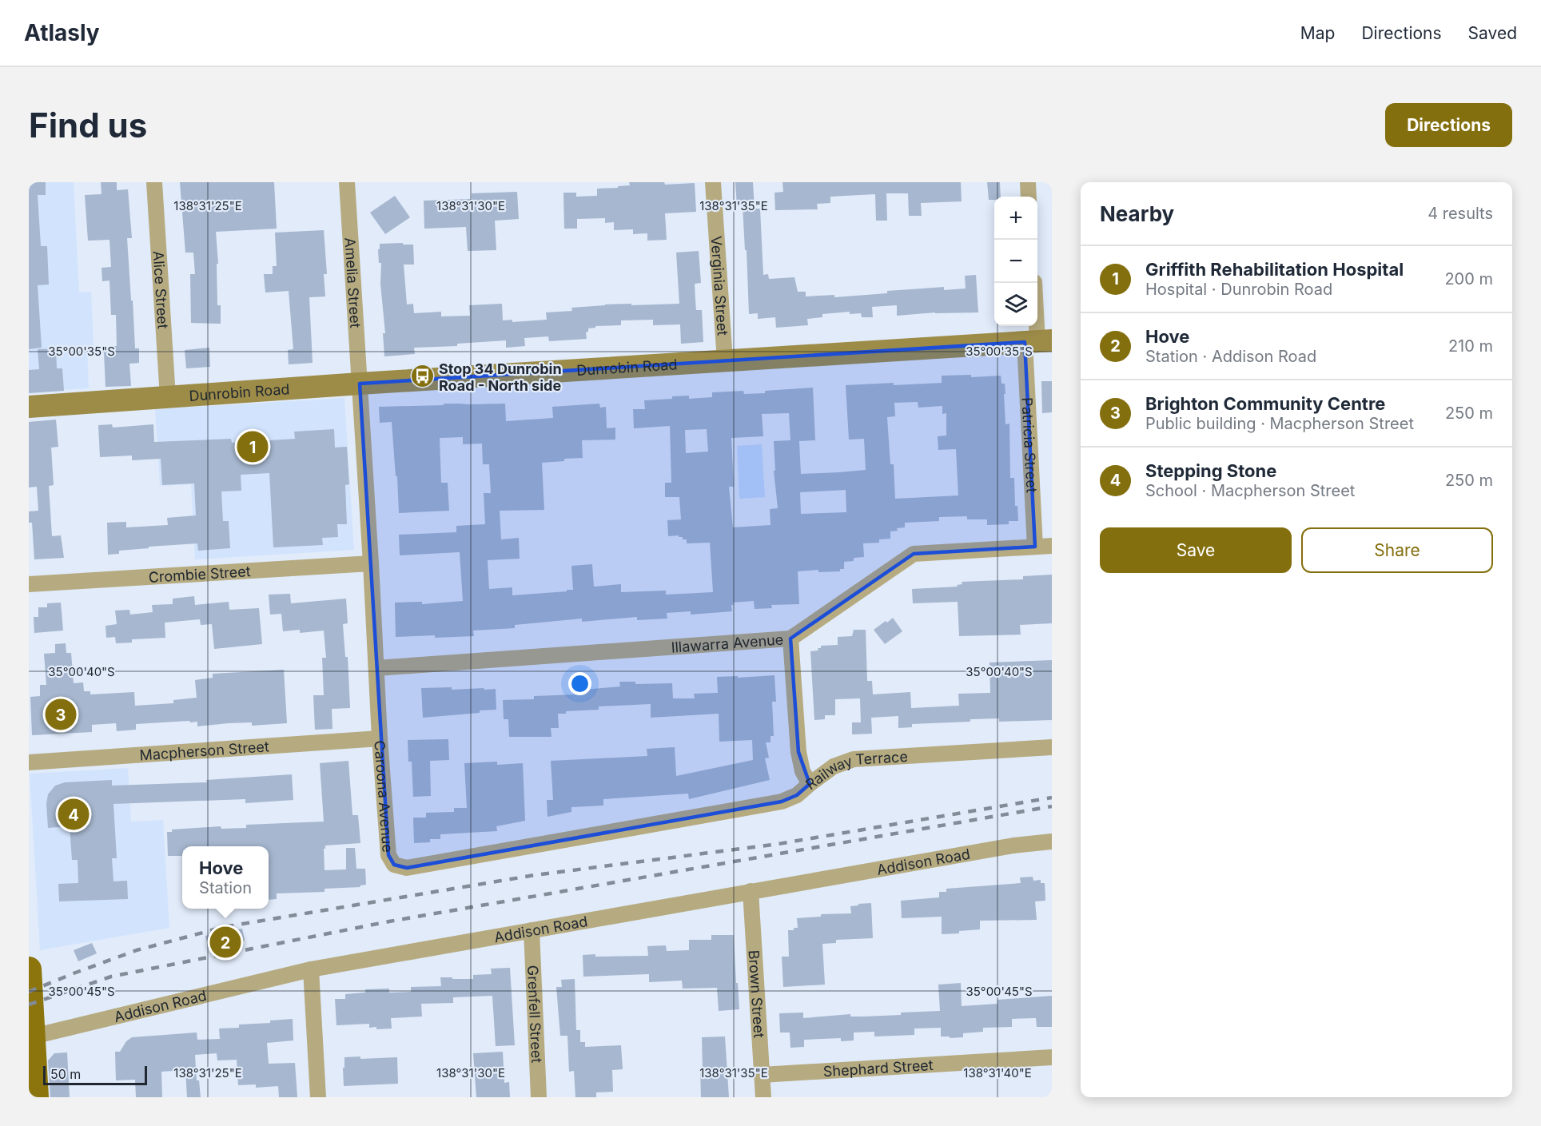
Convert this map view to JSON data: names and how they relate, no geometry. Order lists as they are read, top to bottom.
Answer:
{
  "streets": {
    "street": [
      "Amelia Street",
      "Verginia Street",
      "Alice Street",
      "Dunrobin Road",
      "Patricia Street",
      "Crombie Street",
      "Illawarra Avenue",
      "Macpherson Street",
      "Railway Terrace",
      "Caroona Avenue",
      "Addison Road",
      "Brown Street",
      "Grenfell Street",
      "Shephard Street"
    ]
  },
  "crossings": [
    ["Amelia Street", "Dunrobin Road"],
    ["Amelia Street", "Caroona Avenue"],
    ["Verginia Street", "Dunrobin Road"],
    ["Alice Street", "Dunrobin Road"],
    ["Dunrobin Road", "Patricia Street"],
    ["Dunrobin Road", "Caroona Avenue"],
    ["Patricia Street", "Illawarra Avenue"],
    ["Crombie Street", "Caroona Avenue"],
    ["Illawarra Avenue", "Railway Terrace"],
    ["Illawarra Avenue", "Caroona Avenue"],
    ["Macpherson Street", "Caroona Avenue"],
    ["Railway Terrace", "Caroona Avenue"],
    ["Addison Road", "Brown Street"],
    ["Addison Road", "Grenfell Street"],
    ["Brown Street", "Shephard Street"]
  ],
  "places": {
    "bus stop": ["Stop 34 Dunrobin Road - North side"]
  },
  "scale_bar": "50 m",
  "page": {
    "header": "Atlasly",
    "nav": ["Map", "Directions", "Saved"],
    "buttons": [
      "Directions",
      ["Save", "Share"]
    ],
    "title": "Find us",
    "heading": ["Nearby", "4 results"],
    "map_buttons": ["+", "−"],
    "list": [
      {
        "mark": "1",
        "name": "Griffith Rehabilitation Hospital",
        "note": "Hospital · Dunrobin Road",
        "value": "200 m"
      },
      {
        "mark": "2",
        "name": "Hove",
        "note": "Station · Addison Road",
        "value": "210 m"
      },
      {
        "mark": "3",
        "name": "Brighton Community Centre",
        "note": "Public building · Macpherson Street",
        "value": "250 m"
      },
      {
        "mark": "4",
        "name": "Stepping Stone",
        "note": "School · Macpherson Street",
        "value": "250 m"
      }
    ],
    "pins": [
      "1",
      "3",
      "4",
      "2"
    ],
    "popup": ["Hove", "Station"],
    "scale": "50 m"
  },
  "coordinates": [
    "138°31'25\"E",
    "138°31'30\"E",
    "138°31'35\"E",
    "35°00'35\"S",
    "35°00'40\"S",
    "35°00'45\"S",
    "138°31'40\"E"
  ]
}
